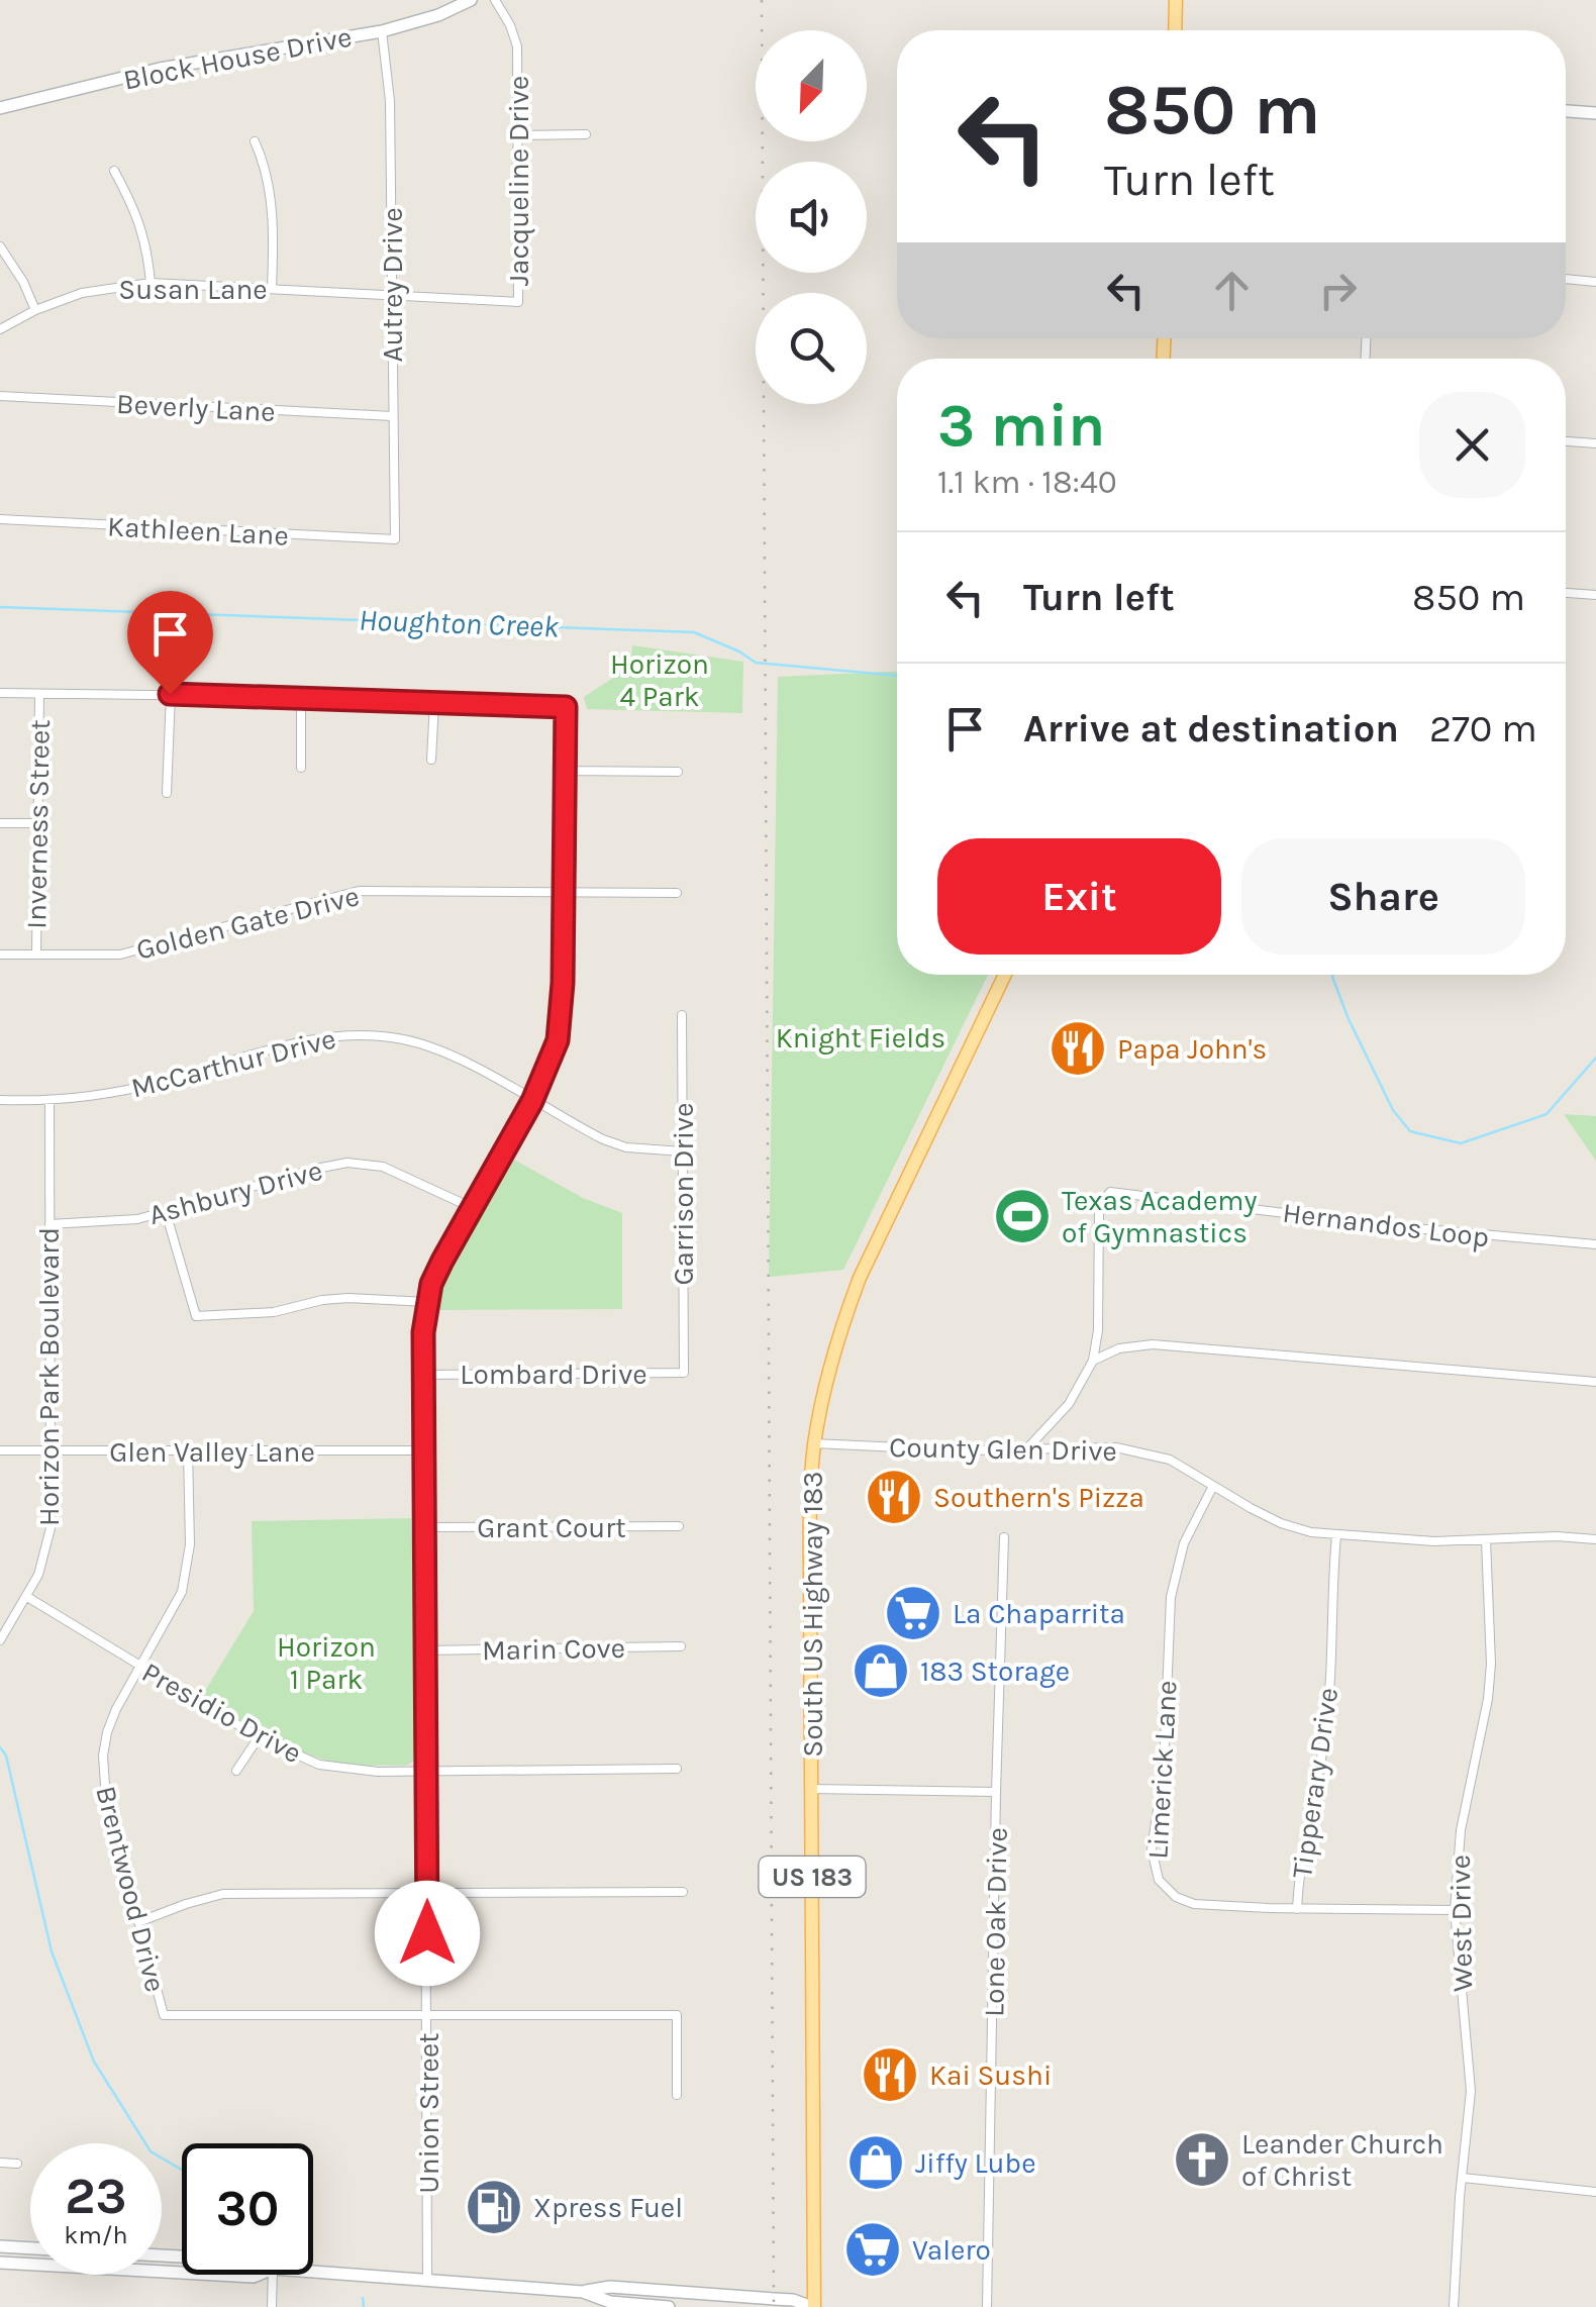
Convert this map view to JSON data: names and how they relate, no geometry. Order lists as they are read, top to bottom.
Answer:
{
  "streets": {
    "main road": ["Block House Drive", "South US Highway 183", "US 183"],
    "street": [
      "Jacqueline Drive",
      "Autrey Drive",
      "Susan Lane",
      "Beverly Lane",
      "Kathleen Lane",
      "Inverness Street",
      "Golden Gate Drive",
      "McCarthur Drive",
      "Ashbury Drive",
      "Garrison Drive",
      "Hernandos Loop",
      "Lombard Drive",
      "Horizon Park Boulevard",
      "County Glen Drive",
      "Glen Valley Lane",
      "Grant Court",
      "Marin Cove",
      "Presidio Drive",
      "Limerick Lane",
      "Tipperary Drive",
      "Brentwood Drive",
      "Lone Oak Drive",
      "West Drive",
      "Union Street"
    ]
  },
  "crossings": [
    ["Block House Drive", "Autrey Drive"],
    ["Jacqueline Drive", "Autrey Drive"],
    ["Jacqueline Drive", "Susan Lane"],
    ["Autrey Drive", "Susan Lane"],
    ["Autrey Drive", "Beverly Lane"],
    ["Autrey Drive", "Kathleen Lane"],
    ["Inverness Street", "Golden Gate Drive"],
    ["Golden Gate Drive", "Union Street"],
    ["McCarthur Drive", "Garrison Drive"],
    ["McCarthur Drive", "Horizon Park Boulevard"],
    ["McCarthur Drive", "Union Street"],
    ["Ashbury Drive", "Horizon Park Boulevard"],
    ["Ashbury Drive", "Union Street"],
    ["Garrison Drive", "Lombard Drive"],
    ["Hernandos Loop", "County Glen Drive"],
    ["Lombard Drive", "Union Street"],
    ["Horizon Park Boulevard", "Glen Valley Lane"],
    ["Horizon Park Boulevard", "Presidio Drive"],
    ["County Glen Drive", "South US Highway 183"],
    ["County Glen Drive", "Limerick Lane"],
    ["County Glen Drive", "Tipperary Drive"],
    ["County Glen Drive", "West Drive"],
    ["Glen Valley Lane", "Brentwood Drive"],
    ["Glen Valley Lane", "Union Street"],
    ["Grant Court", "Union Street"],
    ["Marin Cove", "Union Street"],
    ["Presidio Drive", "Brentwood Drive"],
    ["Presidio Drive", "Union Street"],
    ["Limerick Lane", "Tipperary Drive"],
    ["Limerick Lane", "West Drive"],
    ["Brentwood Drive", "Union Street"]
  ],
  "water": ["Houghton Creek"],
  "parks": ["Horizon 4 Park", "Knight Fields", "Horizon 1 Park"],
  "places": {
    "restaurant": ["Papa John's", "Southern's Pizza", "Kai Sushi"],
    "sports": ["Texas Academy of Gymnastics"],
    "supermarket": ["La Chaparrita", "Valero"],
    "shop": ["183 Storage", "Jiffy Lube"],
    "church": ["Leander Church of Christ"],
    "fuel station": ["Xpress Fuel"]
  },
  "north": "bottom left",
  "page": {
    "turn": ["850 m", "Turn left"],
    "heading": ["3 min", "1.1 km · 18:40"],
    "list": [
      {
        "name": "Turn left",
        "value": "850 m"
      },
      {
        "name": "Arrive at destination",
        "value": "270 m"
      }
    ],
    "buttons": ["Exit", "Share"],
    "speed": "23 km/h",
    "limit": "30"
  }
}
